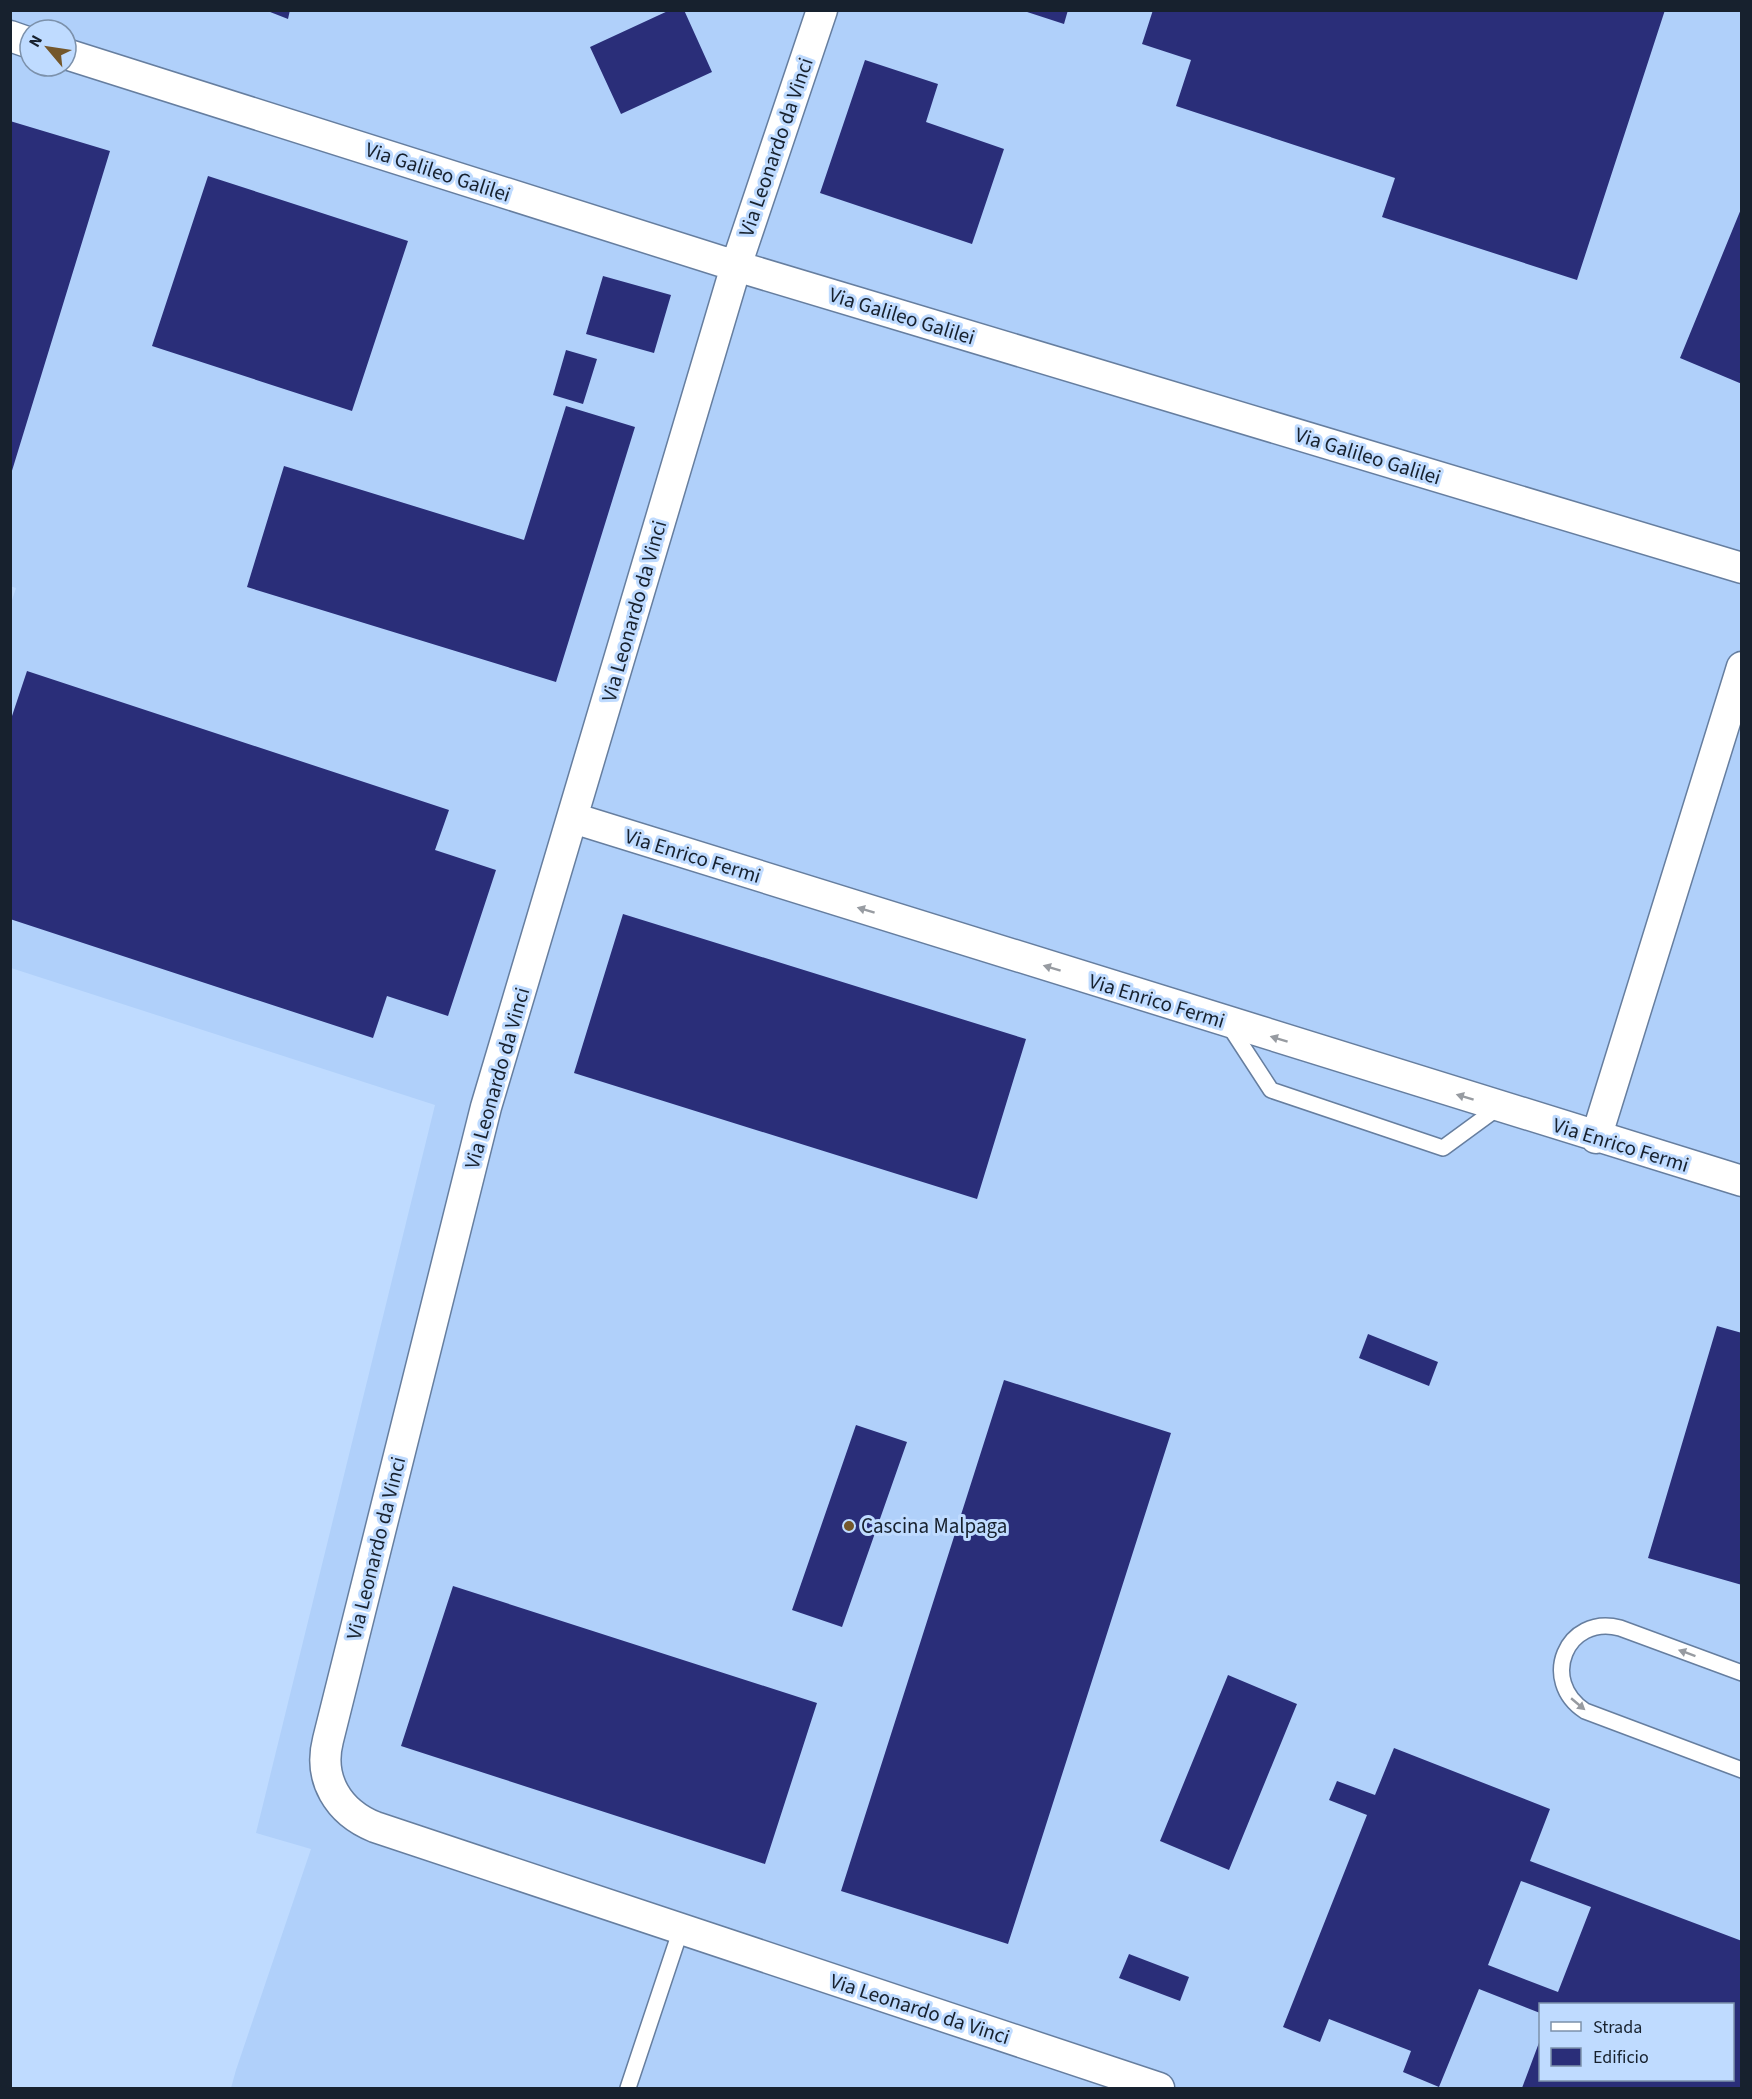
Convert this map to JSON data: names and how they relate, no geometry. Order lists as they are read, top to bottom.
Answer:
{
  "streets": {
    "street": ["Via Leonardo da Vinci", "Via Galileo Galilei", "Via Enrico Fermi"]
  },
  "crossings": [
    ["Via Leonardo da Vinci", "Via Galileo Galilei"],
    ["Via Leonardo da Vinci", "Via Enrico Fermi"]
  ],
  "one_way": ["Via Enrico Fermi"],
  "places": ["Cascina Malpaga"],
  "legend": ["Strada", "Edificio"],
  "north": "top left"
}
